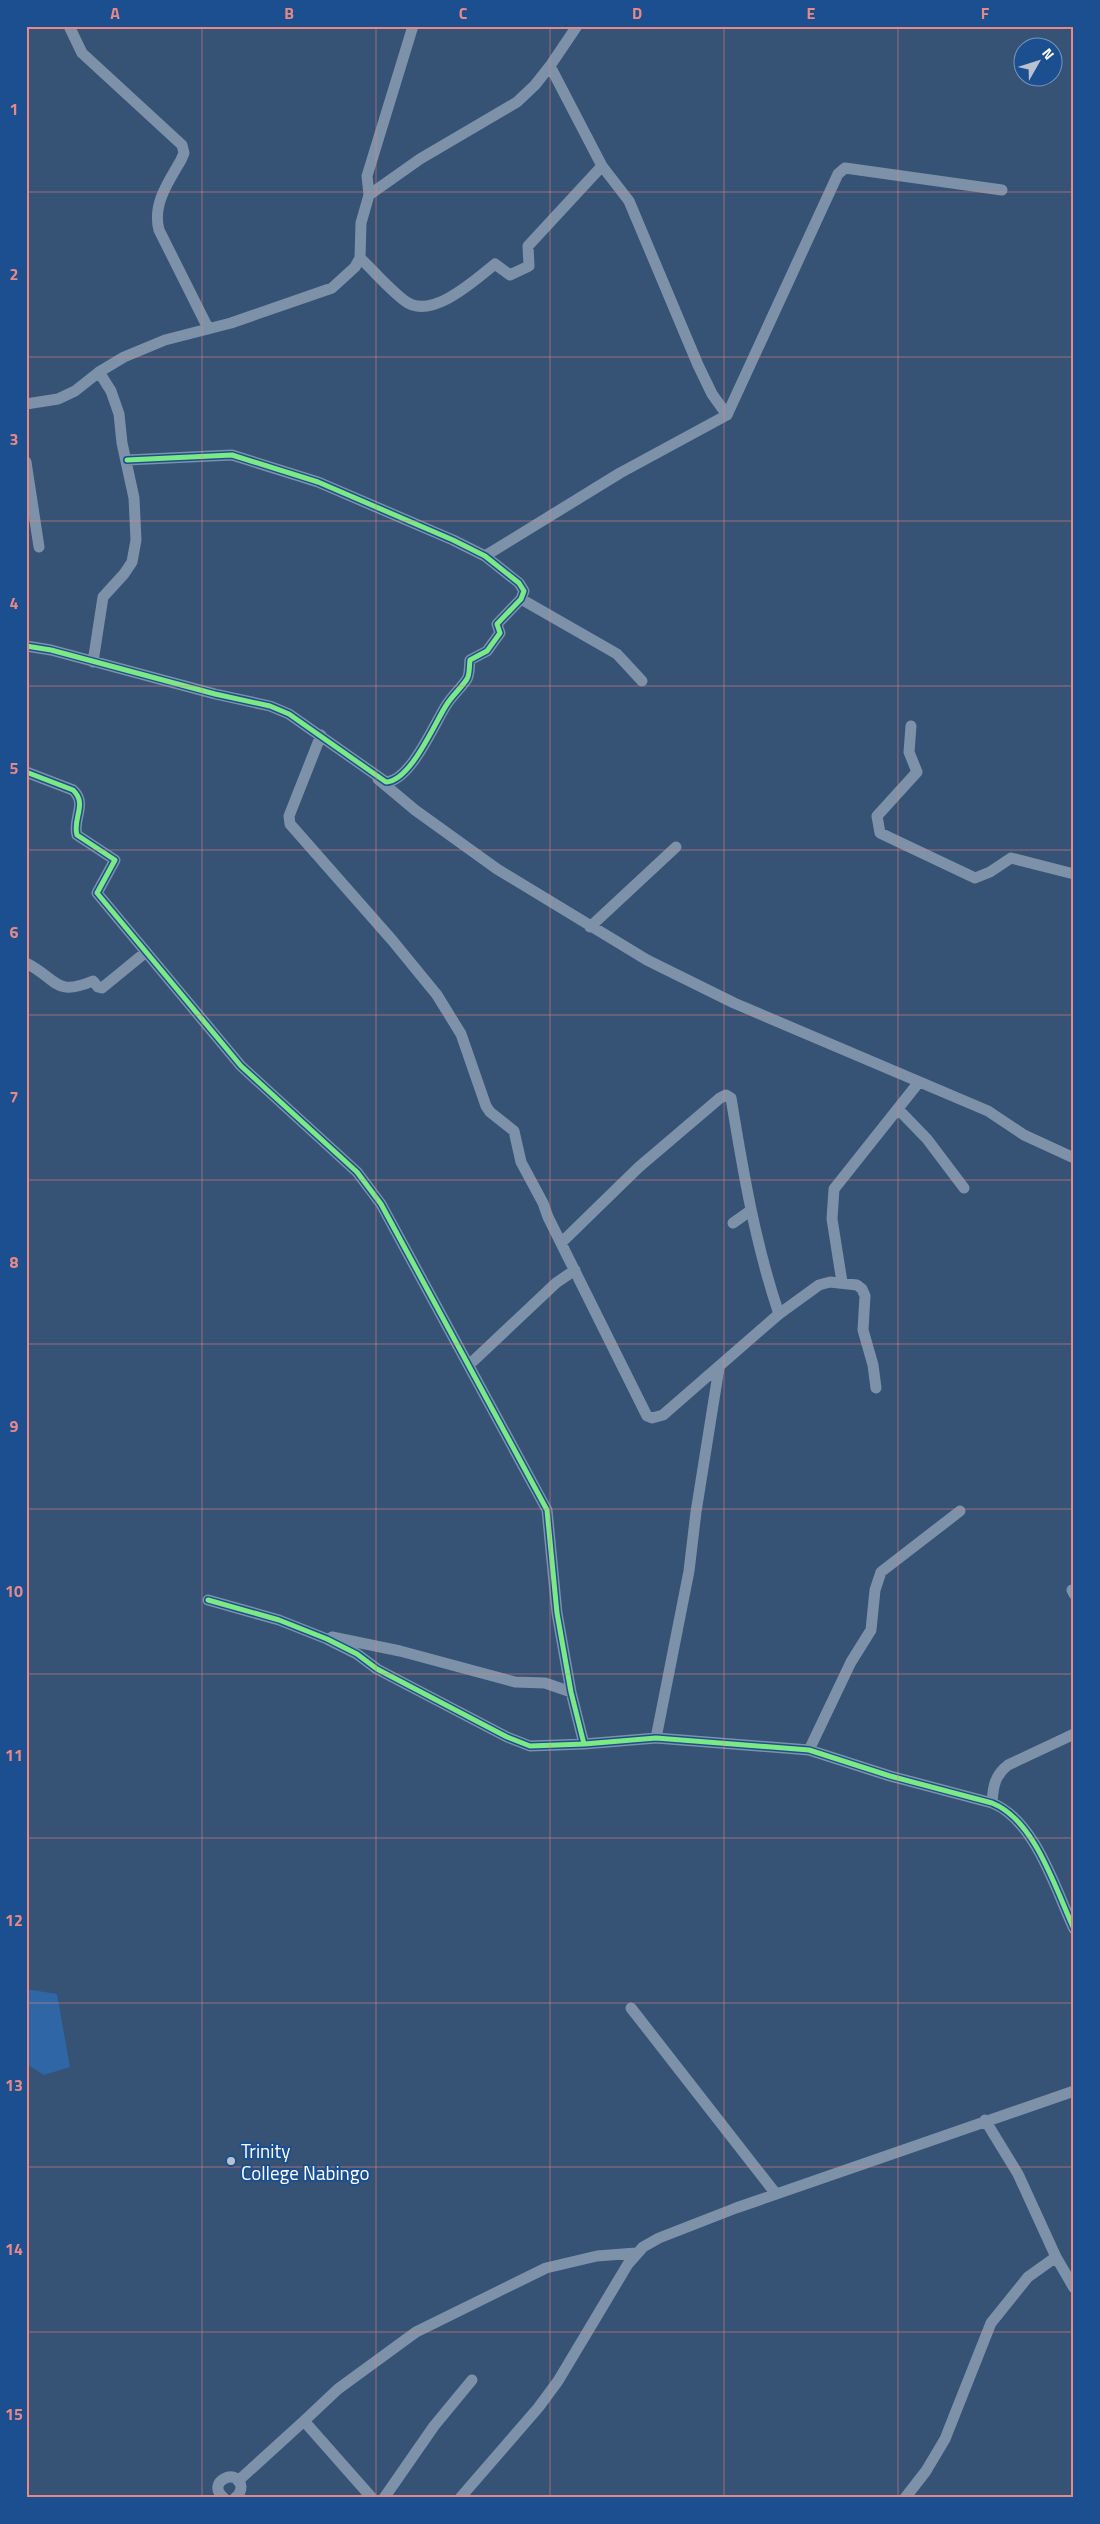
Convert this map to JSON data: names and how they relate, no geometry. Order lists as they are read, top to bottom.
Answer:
{
  "places": ["Trinity College Nabingo"],
  "north": "top right",
  "grid": {
    "columns": [
      "A",
      "B",
      "C",
      "D",
      "E",
      "F"
    ],
    "rows": [
      "1",
      "2",
      "3",
      "4",
      "5",
      "6",
      "7",
      "8",
      "9",
      "10",
      "11",
      "12",
      "13",
      "14",
      "15"
    ]
  }
}
